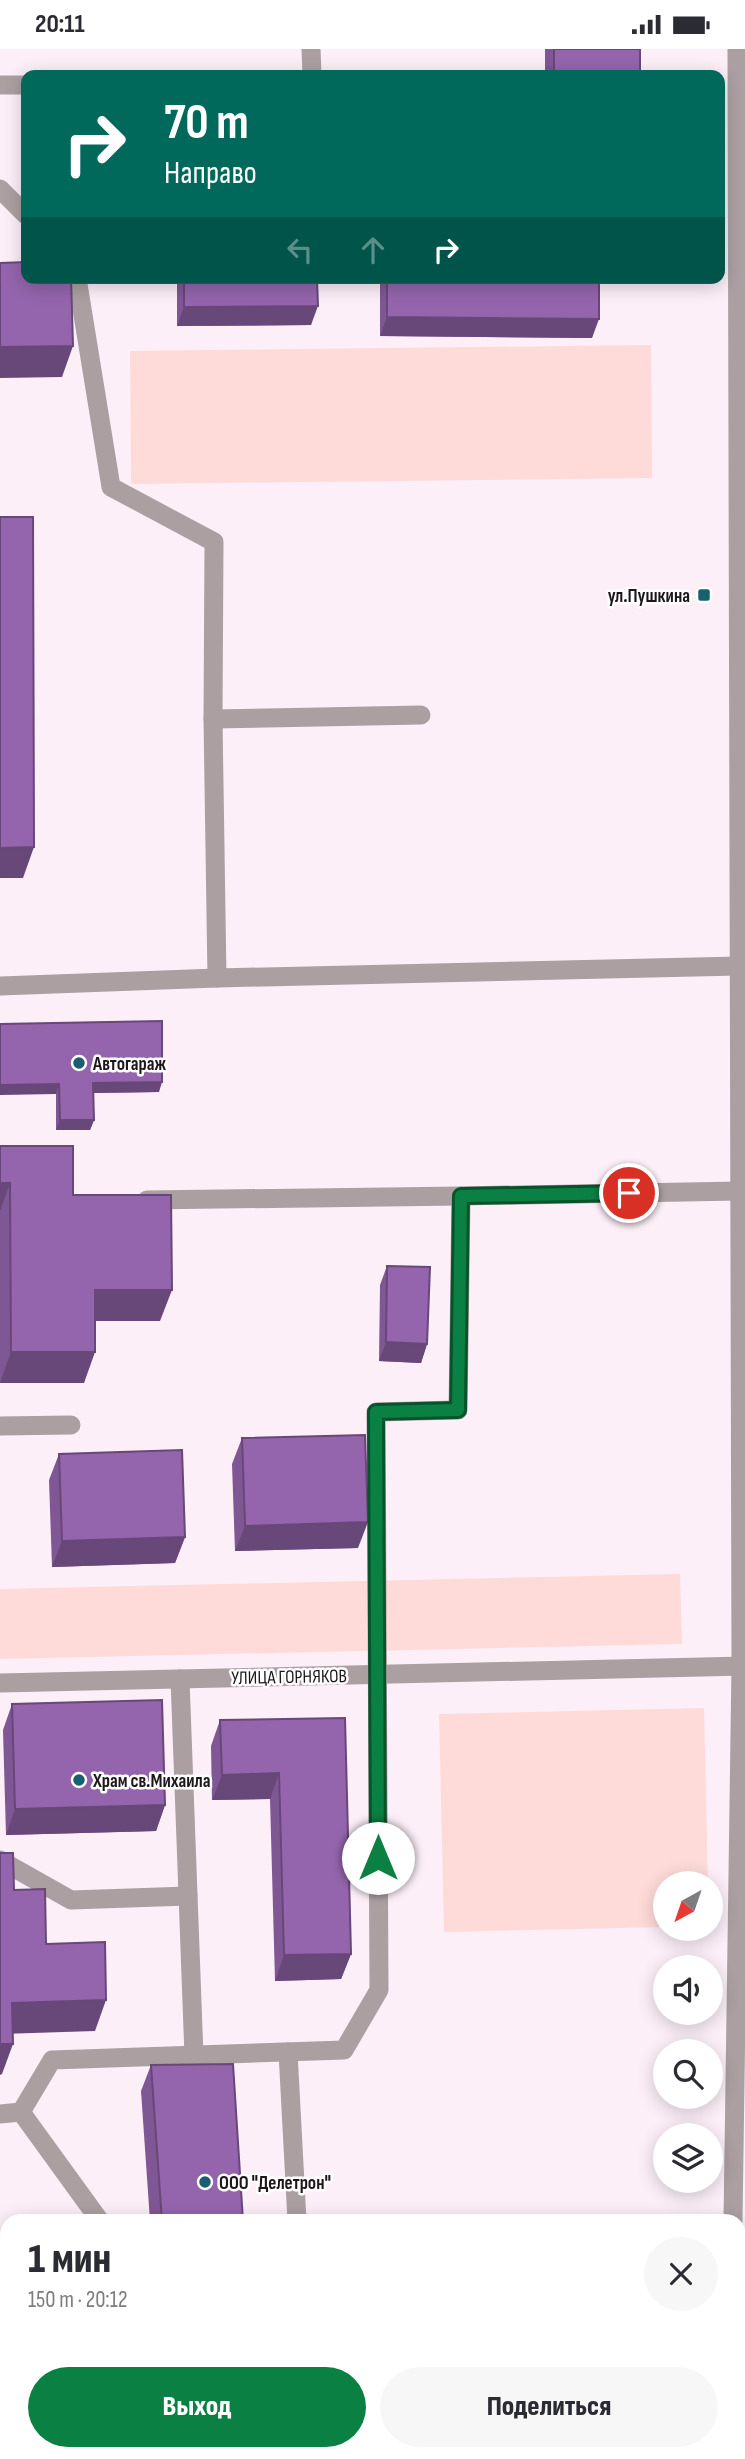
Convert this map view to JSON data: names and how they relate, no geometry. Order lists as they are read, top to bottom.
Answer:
{
  "streets": {
    "street": ["УЛИЦА ГОРНЯКОВ"]
  },
  "places": {
    "transit": ["ул.Пушкина"],
    "other": ["Автогараж", "Храм св.Михаила", "ООО \"Делетрон\""]
  },
  "north": "bottom left",
  "page": {
    "status": "20:11",
    "turn": ["70 m", "Направо"],
    "heading": ["1 мин", "150 m · 20:12"],
    "buttons": ["Выход", "Поделиться"]
  }
}
